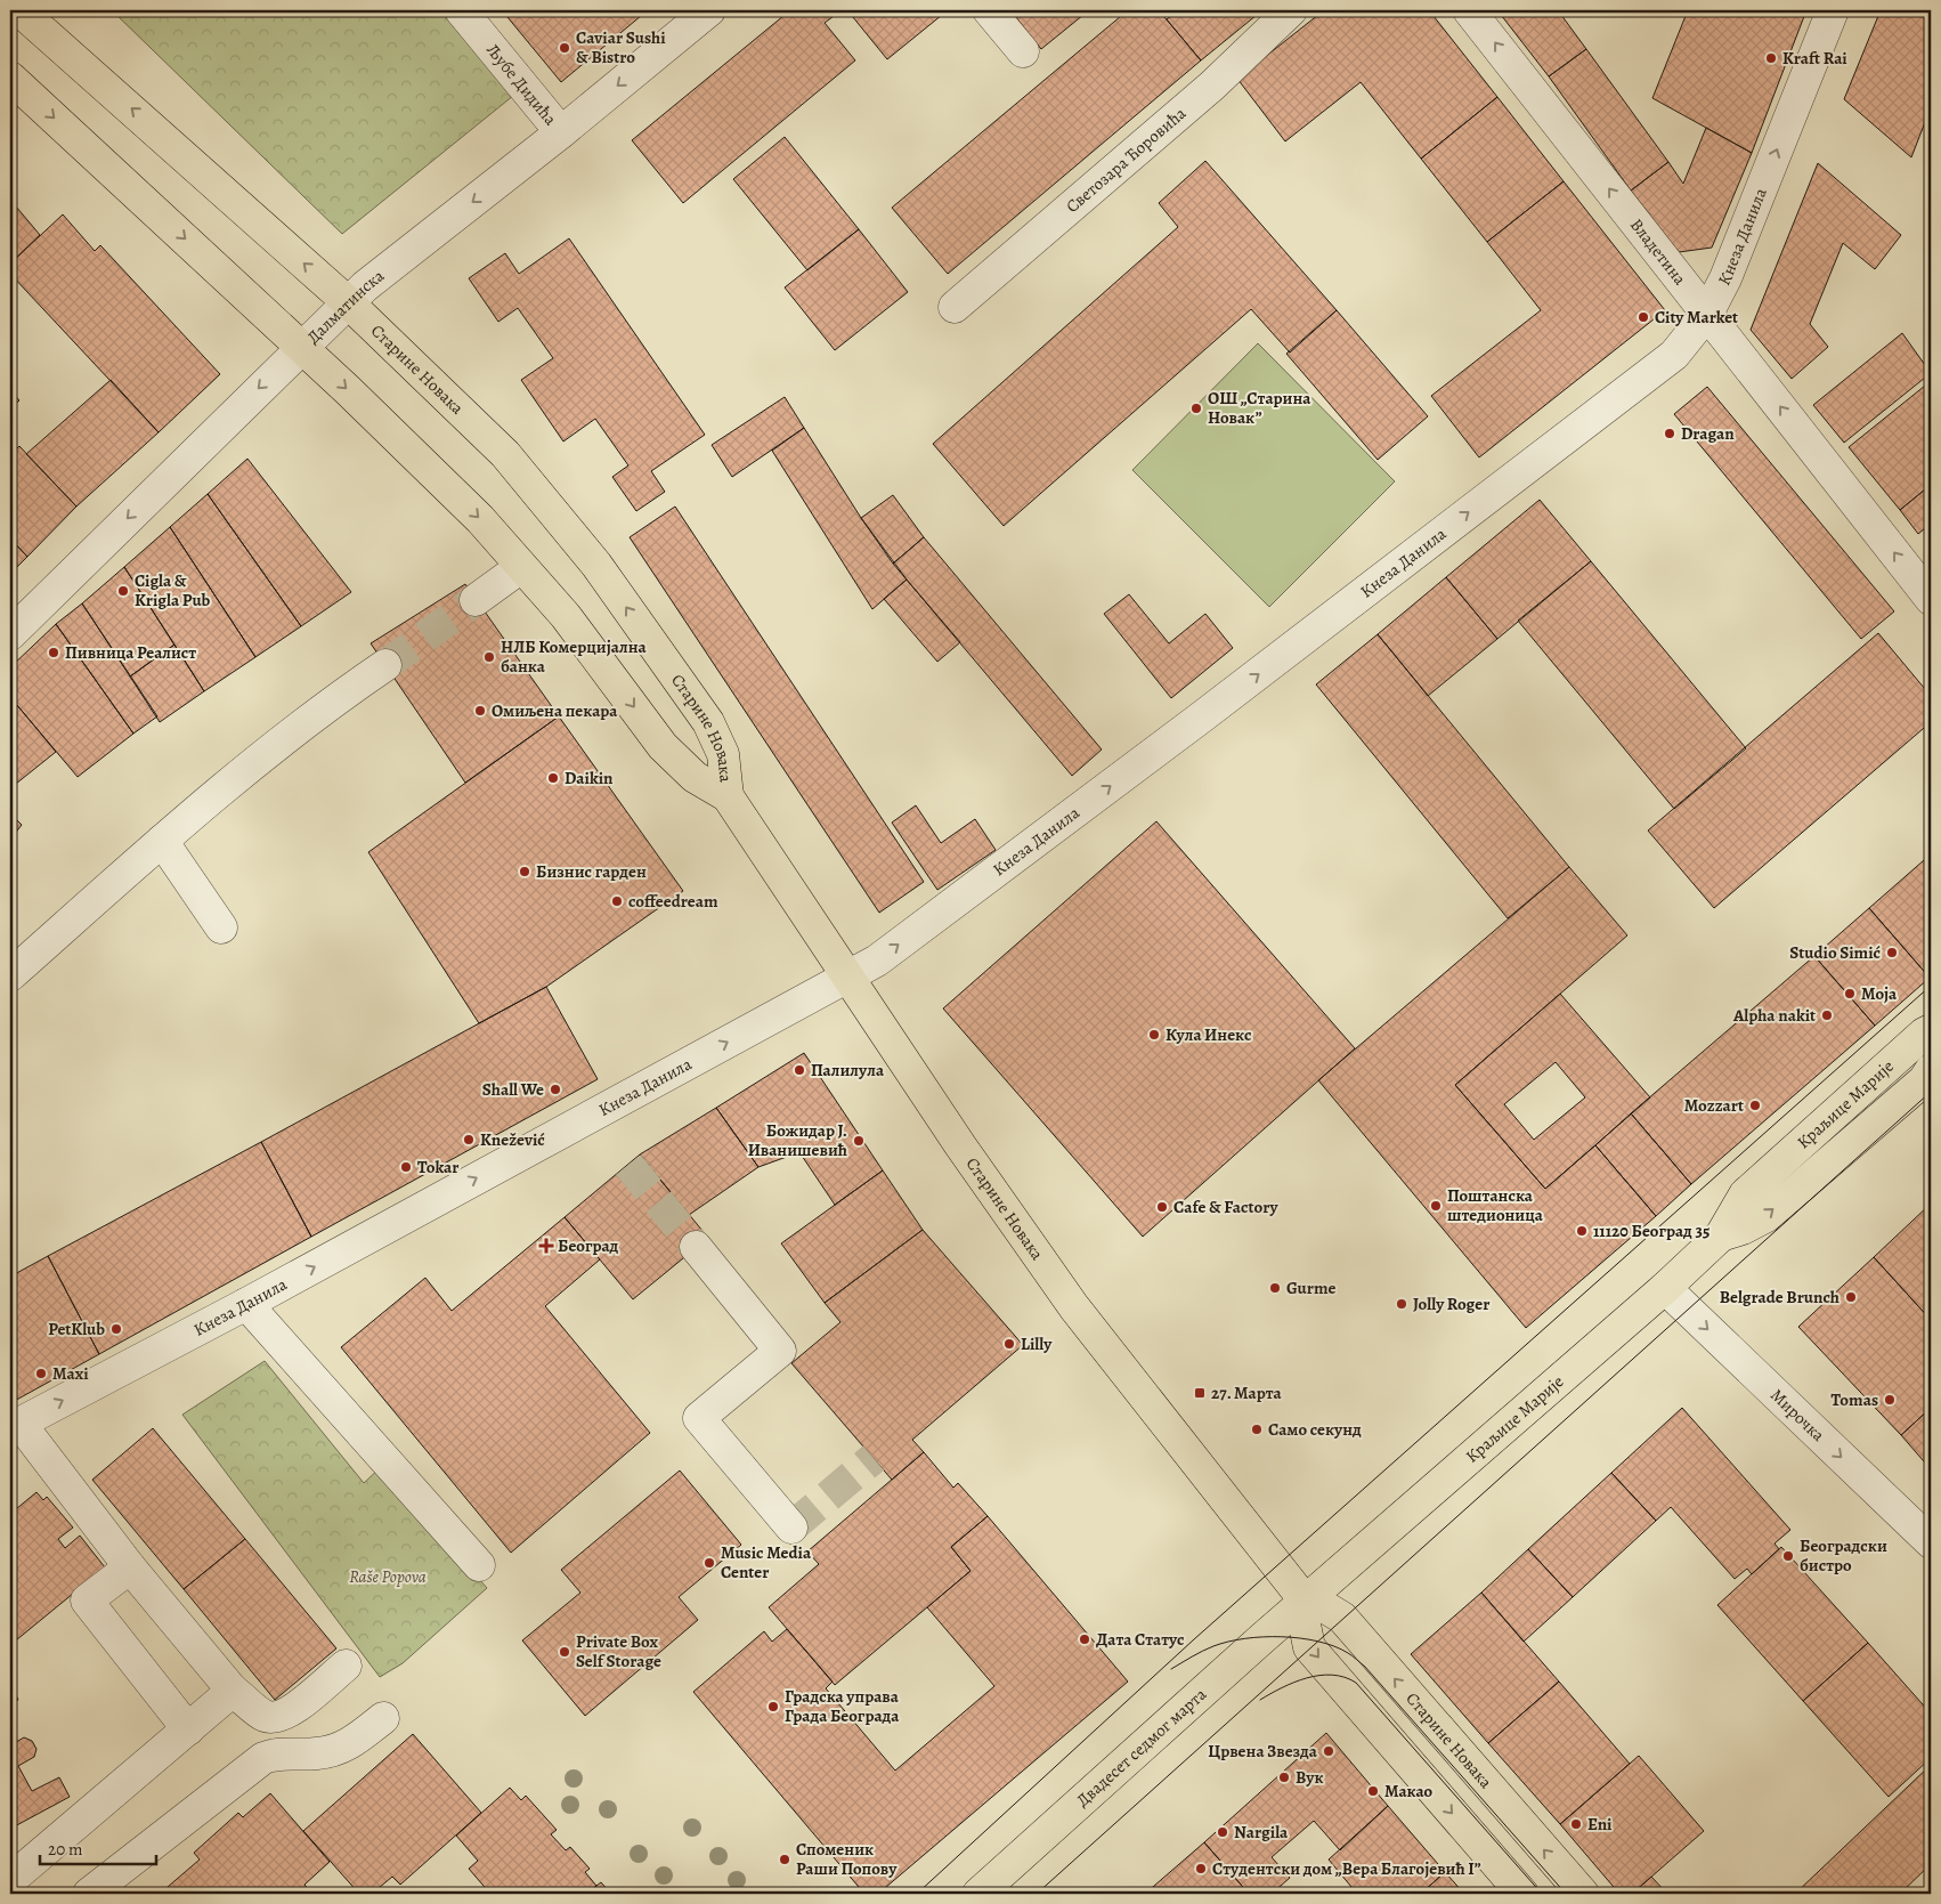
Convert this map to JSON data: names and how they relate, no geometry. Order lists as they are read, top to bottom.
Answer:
{
  "streets": {
    "main road": ["Старине Новака", "Краљице Марије", "Двадесет седмог марта"],
    "street": [
      "Љубе Дидића",
      "Светозара Ћоровића",
      "Кнеза Данила",
      "Владетина",
      "Далматинска",
      "Мирочка"
    ]
  },
  "crossings": [
    ["Љубе Дидића", "Далматинска"],
    ["Кнеза Данила", "Владетина"],
    ["Кнеза Данила", "Старине Новака"],
    ["Далматинска", "Старине Новака"],
    ["Старине Новака", "Краљице Марије"],
    ["Старине Новака", "Двадесет седмог марта"],
    ["Краљице Марије", "Мирочка"],
    ["Краљице Марије", "Двадесет седмог марта"]
  ],
  "one_way": [
    "Кнеза Данила",
    "Владетина",
    "Далматинска",
    "Мирочка"
  ],
  "parks": ["Raše Popova"],
  "places": {
    "other": [
      "Caviar Sushi & Bistro",
      "Kraft Rai",
      "City Market",
      "ОШ „Старина Новак”",
      "Dragan",
      "Cigla & Krigla Pub",
      "Пивница Реалист",
      "НЛБ Комерцијална банка",
      "Омиљена пекара",
      "Daikin",
      "Бизнис гарден",
      "coffeedream",
      "Studio Simić",
      "Моја",
      "Alpha nakit",
      "Кула Инекс",
      "Палилула",
      "Shall We",
      "Mozzart",
      "Knežević",
      "Божидар Ј. Иванишевић",
      "Tokar",
      "Поштанска штедионица",
      "Cafe & Factory",
      "11120 Београд 35",
      "Gurme",
      "Belgrade Brunch",
      "Jolly Roger",
      "PetKlub",
      "Lilly",
      "Maxi",
      "Tomas",
      "Само секунд",
      "Београдски бистро",
      "Music Media Center",
      "Дата Статус",
      "Private Box Self Storage",
      "Градска управа Града Београда",
      "Црвена Звезда",
      "Вук",
      "Макао",
      "Eni",
      "Nargila",
      "Споменик Раши Попову",
      "Студентски дом „Вера Благојевић I”"
    ],
    "health": ["Београд"],
    "transit": ["27. Марта"]
  },
  "scale_bar": "20 m"
}
